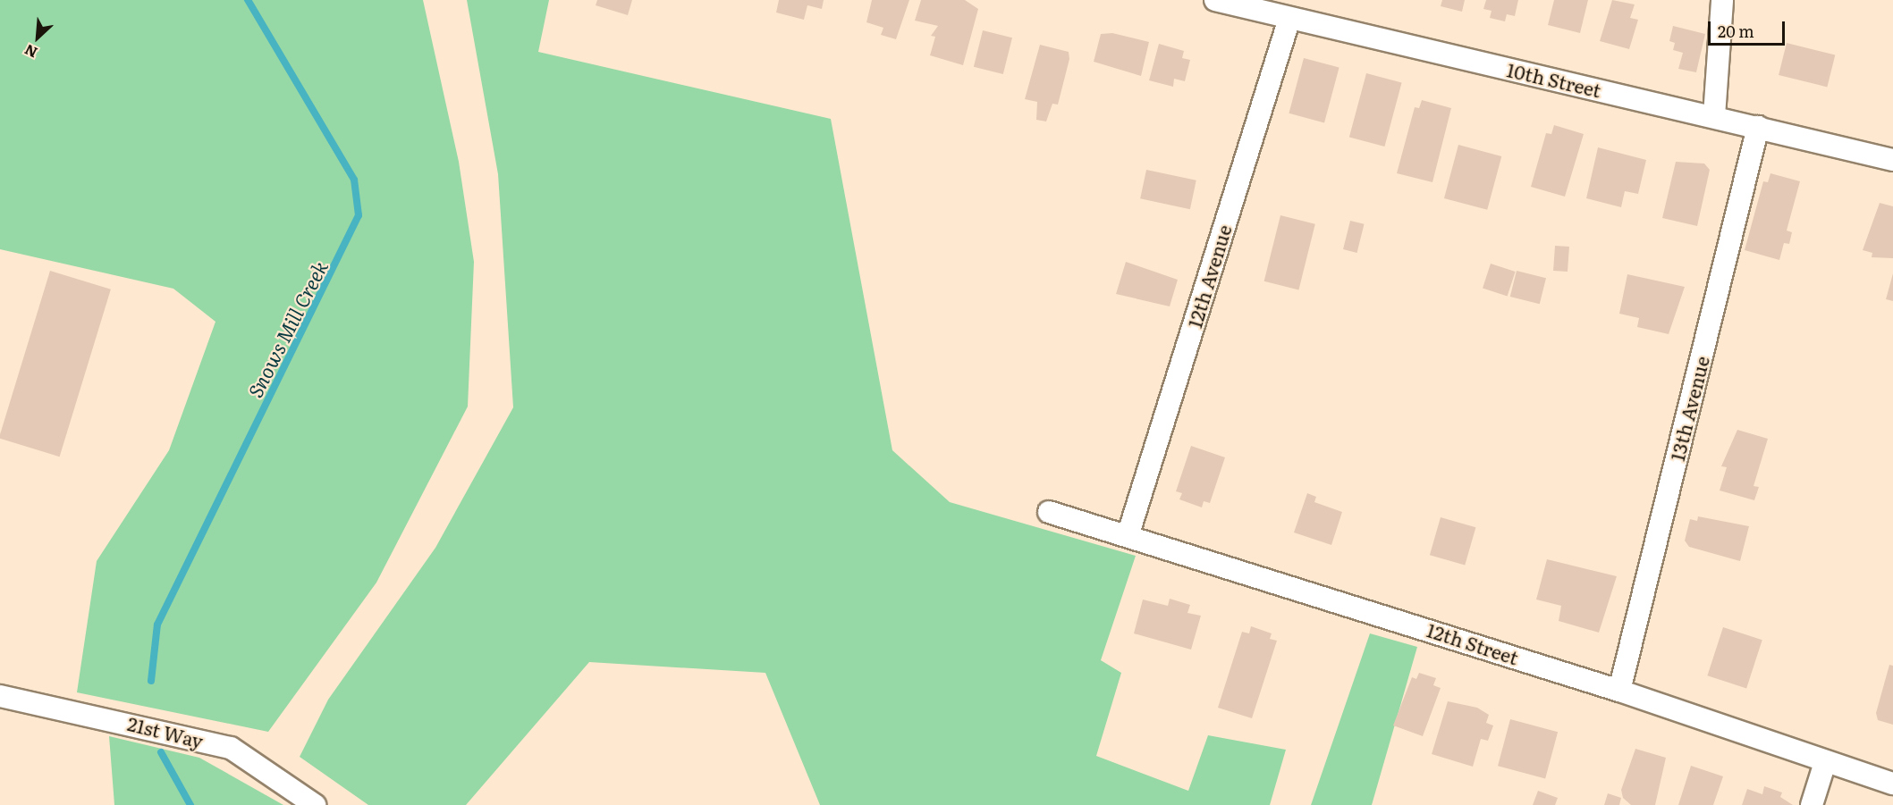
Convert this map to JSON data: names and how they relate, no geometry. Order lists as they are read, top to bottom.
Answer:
{
  "streets": {
    "street": [
      "10th Street",
      "12th Avenue",
      "13th Avenue",
      "12th Street",
      "21st Way"
    ]
  },
  "crossings": [
    ["10th Street", "12th Avenue"],
    ["10th Street", "13th Avenue"],
    ["12th Avenue", "12th Street"],
    ["13th Avenue", "12th Street"]
  ],
  "water": ["Snows Mill Creek"],
  "scale_bar": "20 m",
  "north": "bottom left"
}
